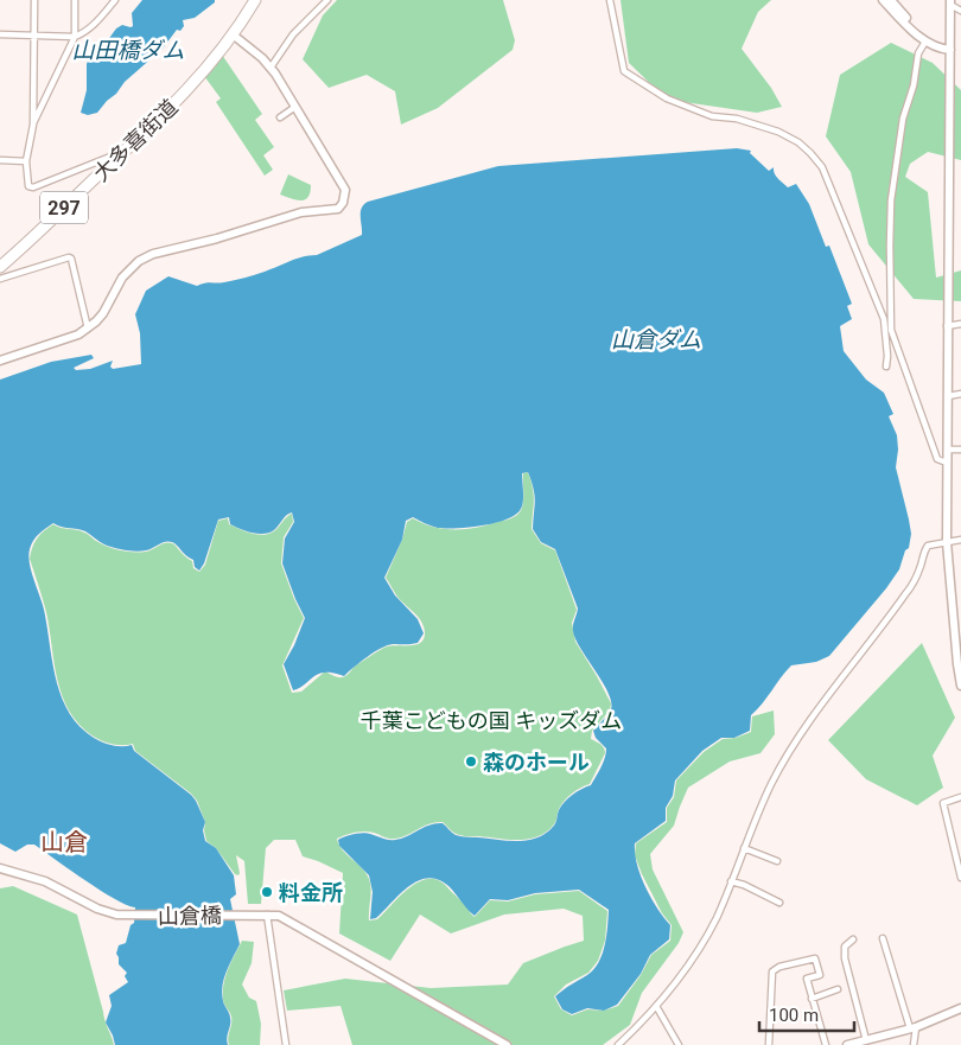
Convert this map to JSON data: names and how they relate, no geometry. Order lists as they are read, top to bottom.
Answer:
{
  "streets": {
    "highway": ["大多喜街道", "297"],
    "street": ["山倉橋"]
  },
  "districts": ["山倉"],
  "water": ["山田橋ダム", "山倉ダム"],
  "parks": ["千葉こどもの国 キッズダム"],
  "places": ["森のホール", "料金所"],
  "scale_bar": "100 m"
}
